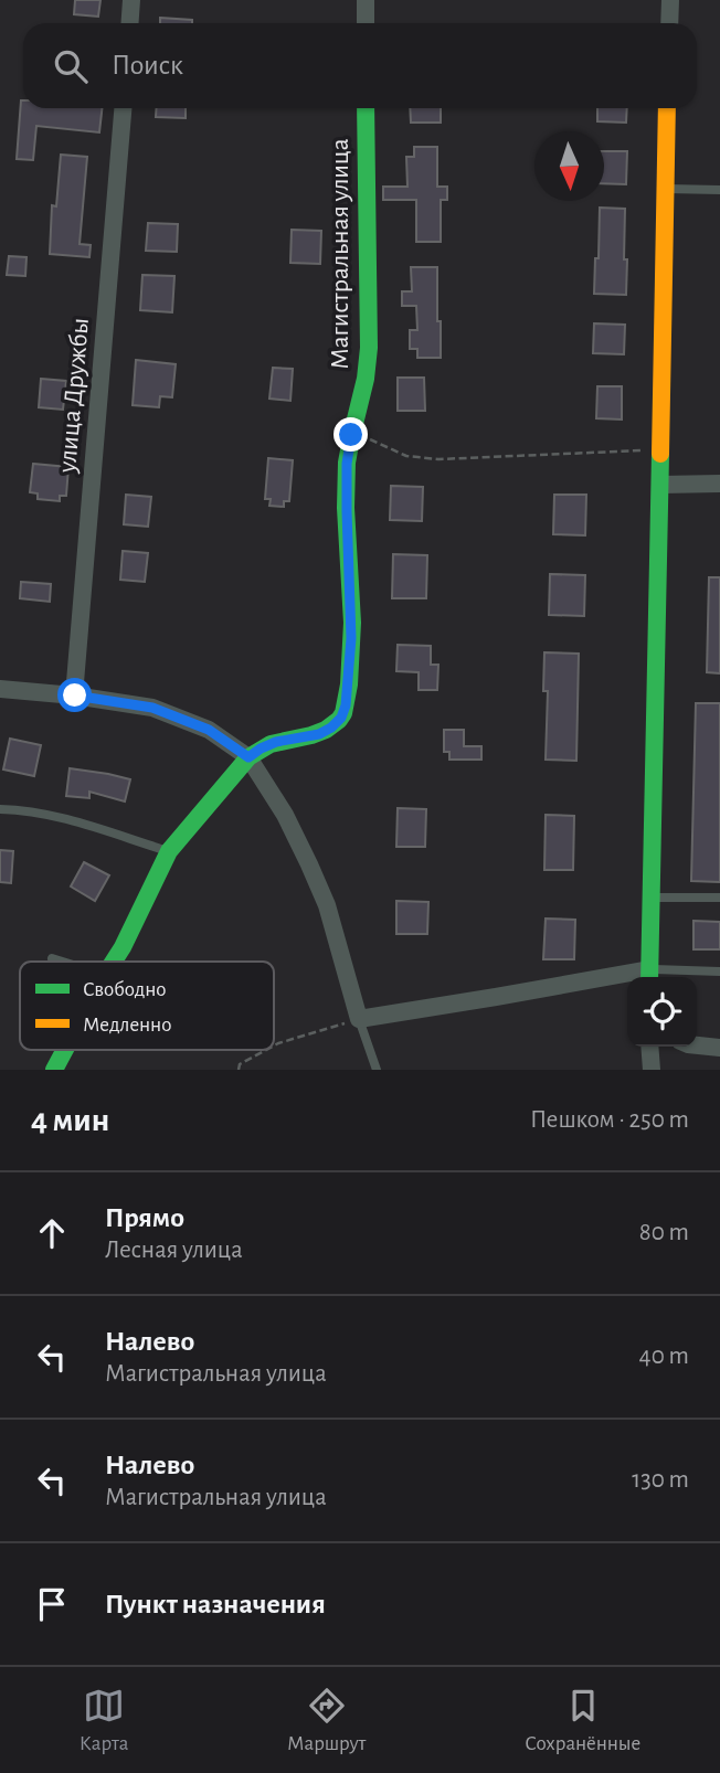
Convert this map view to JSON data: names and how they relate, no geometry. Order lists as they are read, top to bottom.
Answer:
{
  "streets": {
    "street": ["Магистральная улица", "улица Дружбы"]
  },
  "legend": ["Свободно", "Медленно"],
  "north": "bottom",
  "page": {
    "search": "Поиск",
    "heading": ["4 мин", "Пешком · 250 m"],
    "list": [
      ["Прямо", "Лесная улица", "80 m"],
      ["Налево", "Магистральная улица", "40 m"],
      ["Налево", "Магистральная улица", "130 m"],
      "Пункт назначения"
    ],
    "nav": ["Карта", "Маршрут", "Сохранённые"]
  }
}
